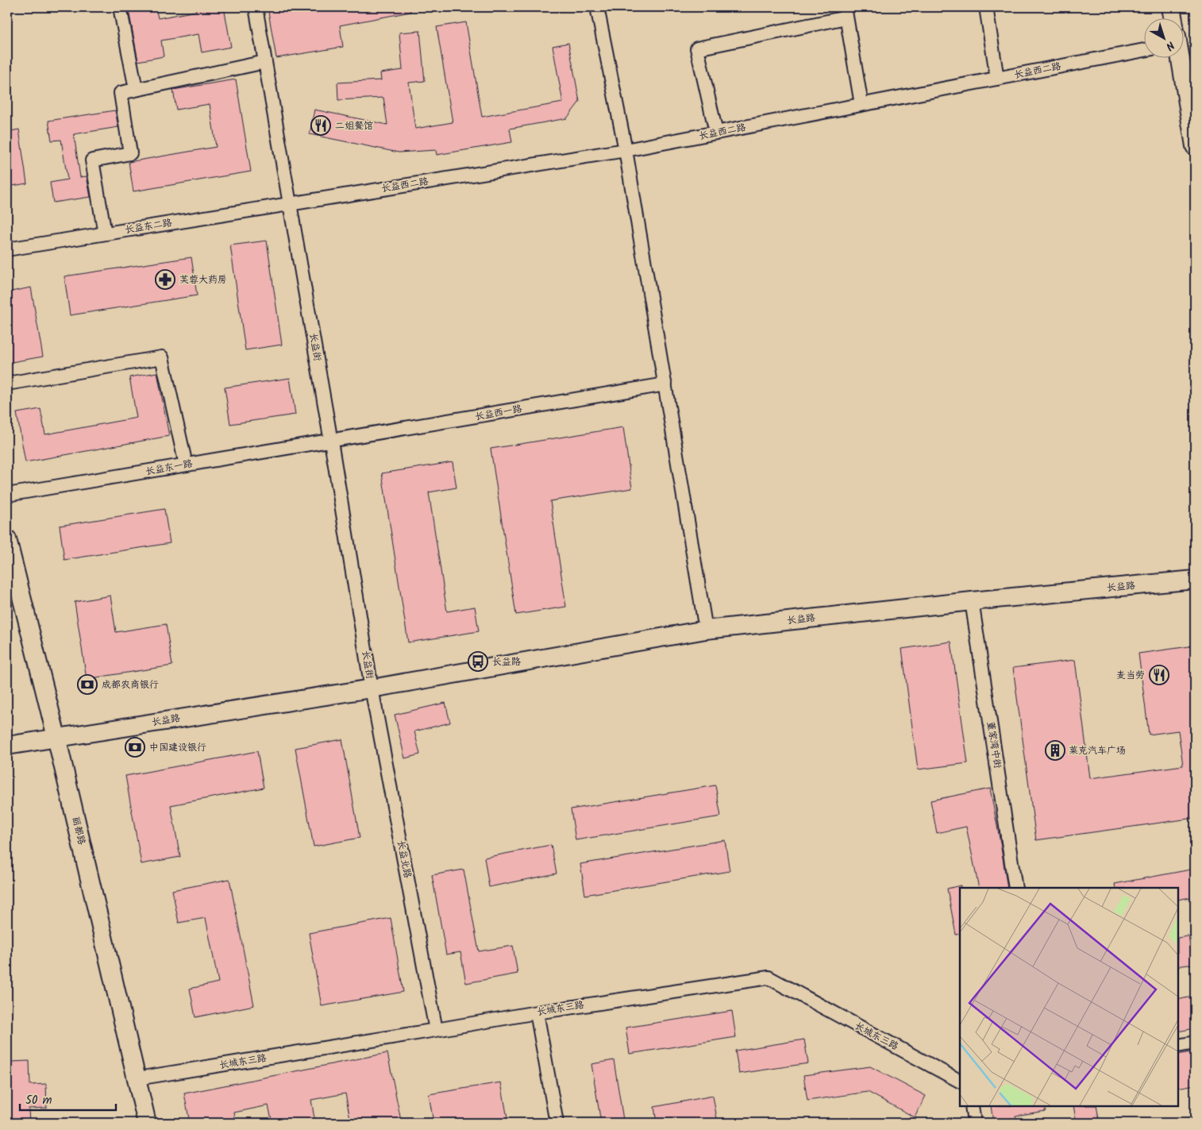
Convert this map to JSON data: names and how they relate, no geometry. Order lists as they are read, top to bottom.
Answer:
{
  "streets": {
    "main road": ["长益路", "丽都路"],
    "street": [
      "长益西二路",
      "长益东二路",
      "长益街",
      "长益西一路",
      "长益东一路",
      "董家湾中街",
      "长益北路",
      "长城东三路"
    ]
  },
  "crossings": [
    ["长益西二路", "长益东二路"],
    ["长益西二路", "长益街"],
    ["长益东二路", "长益街"],
    ["长益街", "长益西一路"],
    ["长益街", "长益东一路"],
    ["长益街", "长益路"],
    ["长益街", "长益北路"],
    ["长益西一路", "长益东一路"],
    ["长益路", "董家湾中街"],
    ["长益路", "丽都路"],
    ["长益路", "长益北路"],
    ["丽都路", "长城东三路"],
    ["长益北路", "长城东三路"]
  ],
  "places": {
    "restaurant": ["二姐餐馆", "麦当劳"],
    "pharmacy": ["芙蓉大药房"],
    "bus stop": ["长益路"],
    "bank": ["成都农商银行", "中国建设银行"],
    "building": ["莱克汽车广场"]
  },
  "scale_bar": "50 m",
  "north": "bottom right"
}
